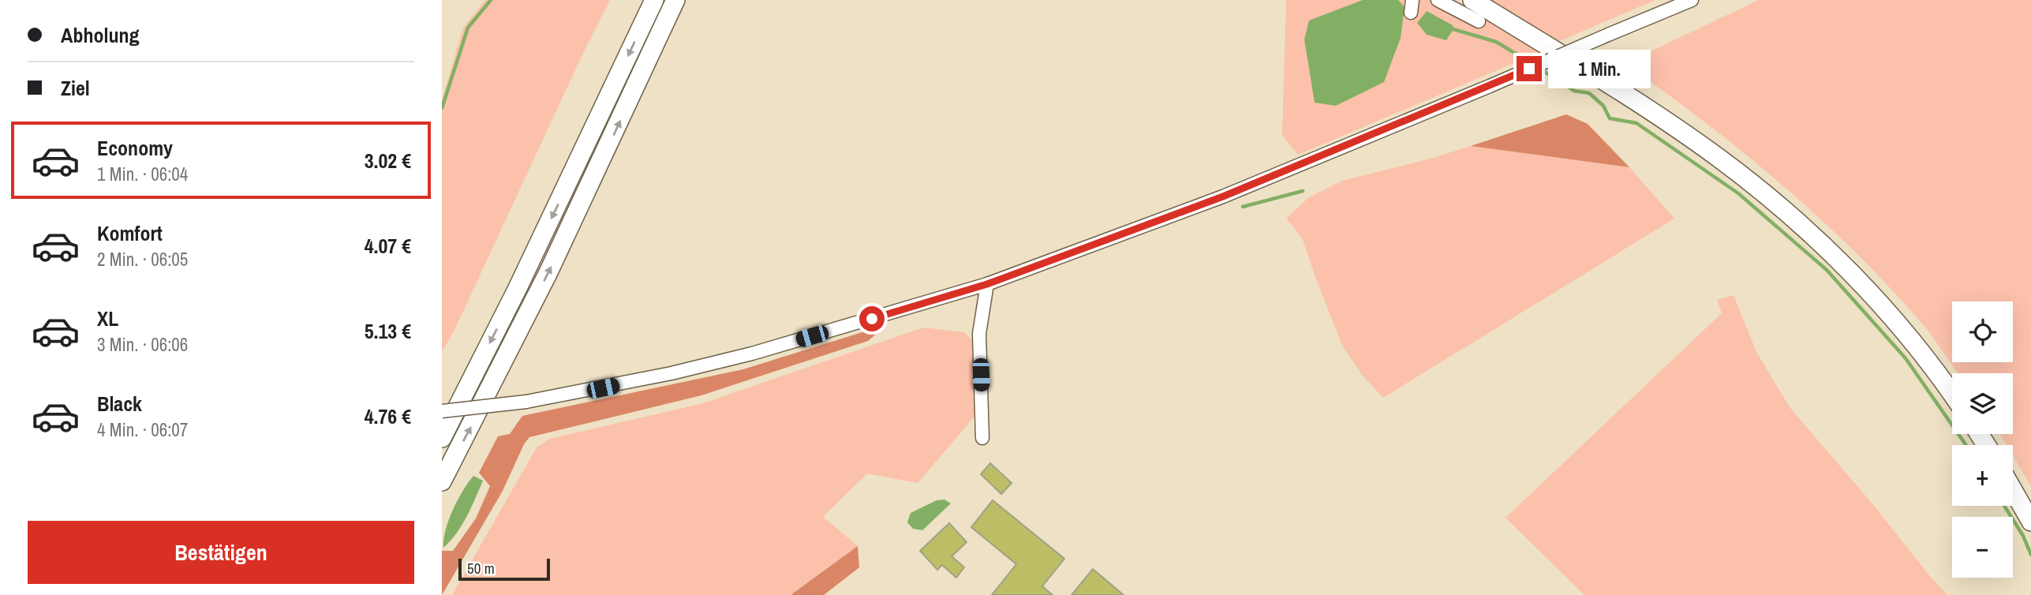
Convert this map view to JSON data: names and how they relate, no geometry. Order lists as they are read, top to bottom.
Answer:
{
  "scale_bar": "50 m",
  "page": {
    "banner": ["Abholung", "Ziel"],
    "bubble": "1 Min.",
    "list": [
      {
        "name": "Economy",
        "note": "1 Min. · 06:04",
        "value": "3.02 €"
      },
      {
        "name": "Komfort",
        "note": "2 Min. · 06:05",
        "value": "4.07 €"
      },
      {
        "name": "XL",
        "note": "3 Min. · 06:06",
        "value": "5.13 €"
      },
      {
        "name": "Black",
        "note": "4 Min. · 06:07",
        "value": "4.76 €"
      }
    ],
    "map_buttons": ["+", "−"],
    "buttons": "Bestätigen",
    "scale": "50 m"
  }
}
